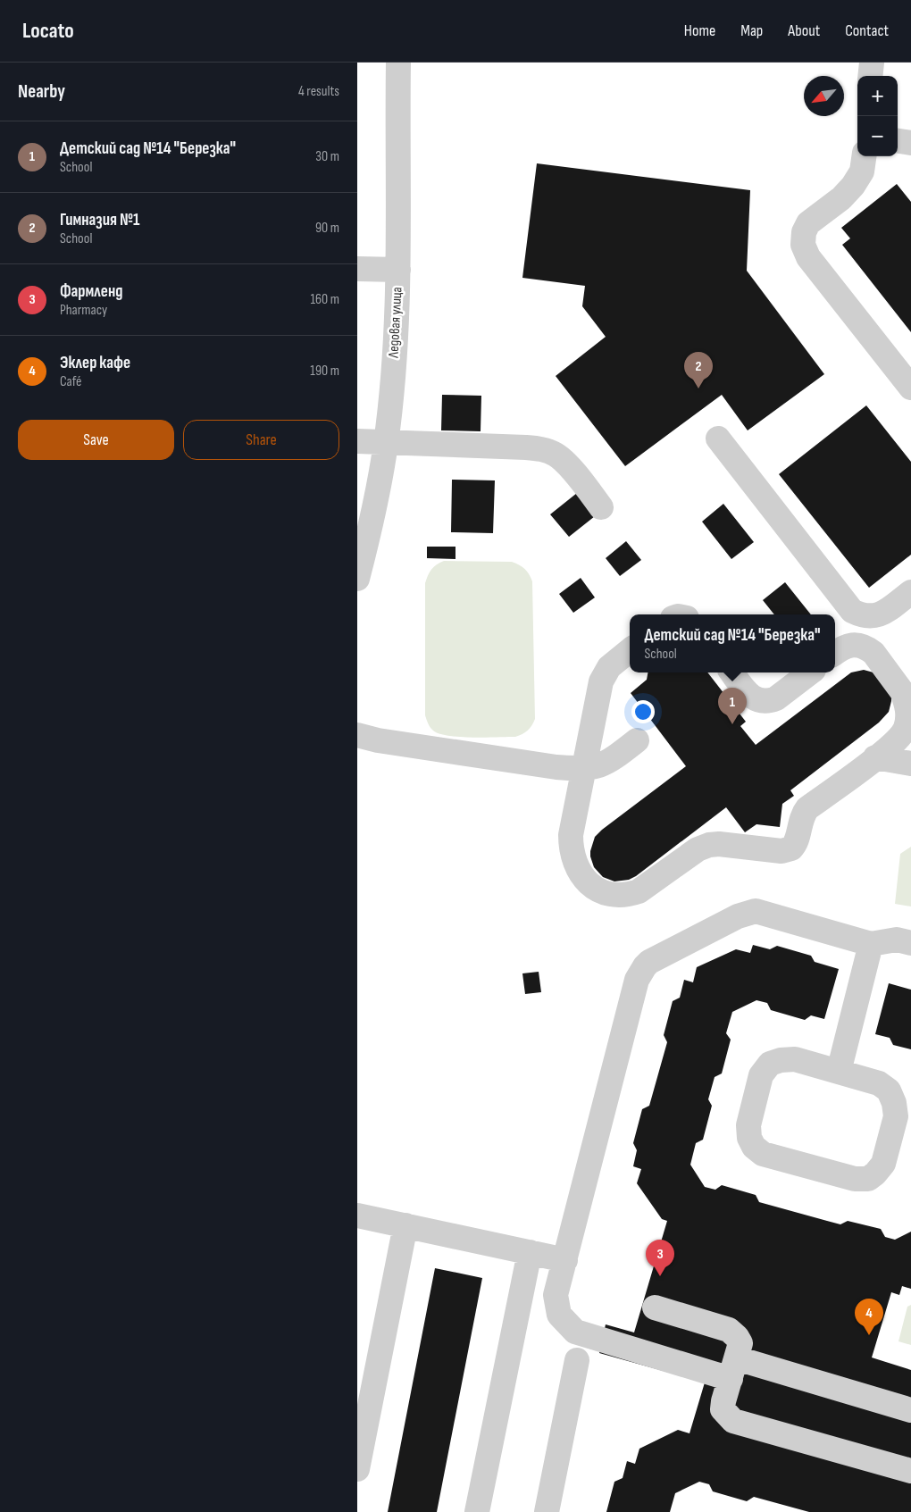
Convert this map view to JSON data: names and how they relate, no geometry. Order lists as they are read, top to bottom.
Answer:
{
  "streets": {
    "street": ["Ледовая улица"]
  },
  "north": "bottom left",
  "page": {
    "header": "Locato",
    "nav": [
      "Home",
      "Map",
      "About",
      "Contact"
    ],
    "heading": ["Nearby", "4 results"],
    "map_buttons": ["+", "−"],
    "list": [
      {
        "mark": "1",
        "name": "Детский сад №14 \"Березка\"",
        "note": "School",
        "value": "30 m"
      },
      {
        "mark": "2",
        "name": "Гимназия №1",
        "note": "School",
        "value": "90 m"
      },
      {
        "mark": "3",
        "name": "Фармленд",
        "note": "Pharmacy",
        "value": "160 m"
      },
      {
        "mark": "4",
        "name": "Эклер кафе",
        "note": "Café",
        "value": "190 m"
      }
    ],
    "pins": [
      "2",
      "1",
      "3",
      "4"
    ],
    "buttons": ["Save", "Share"],
    "popup": ["Детский сад №14 \"Березка\"", "School"]
  }
}
